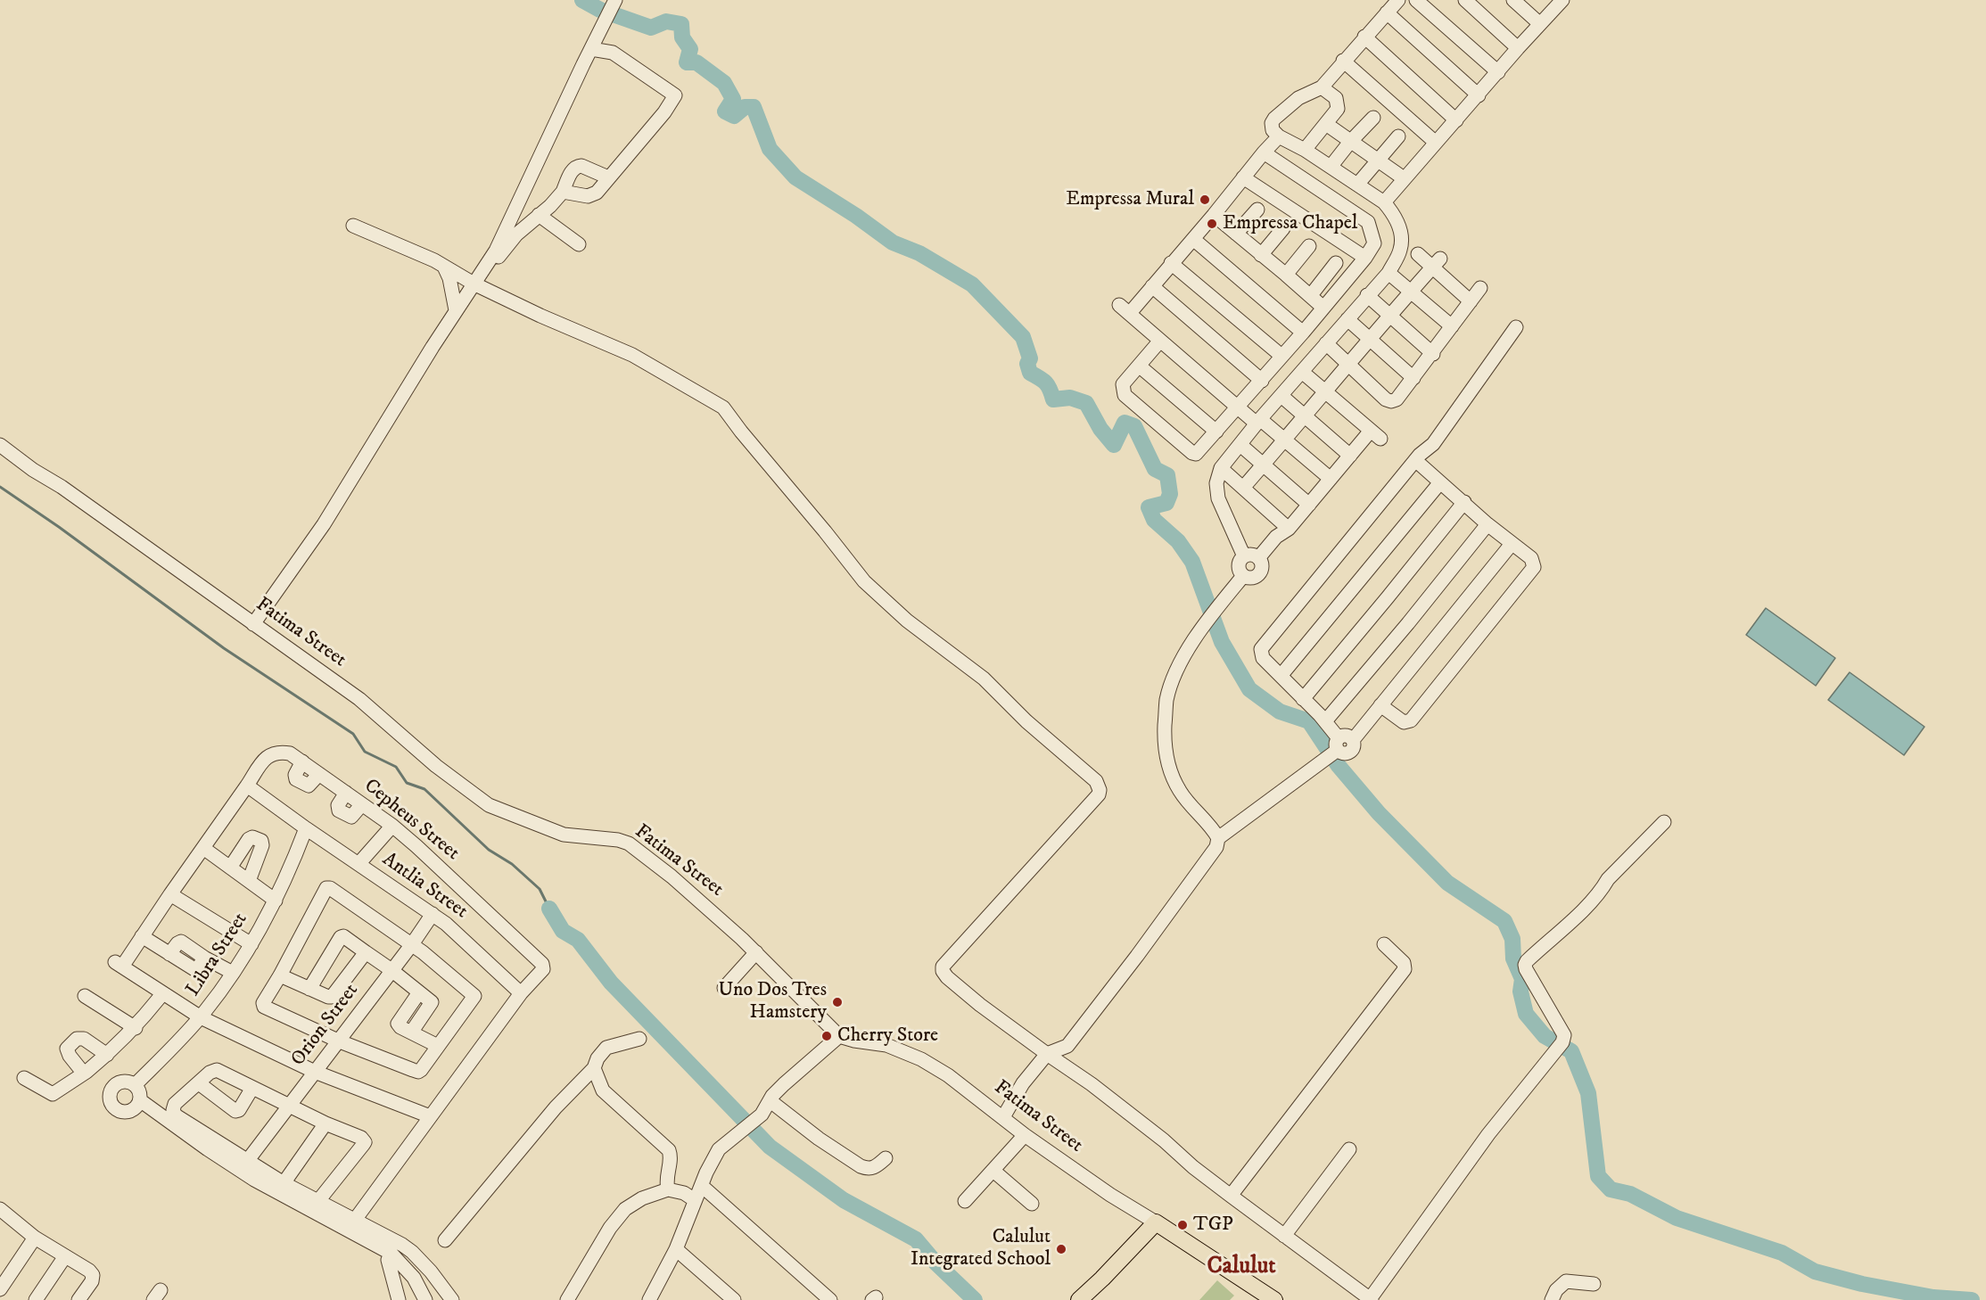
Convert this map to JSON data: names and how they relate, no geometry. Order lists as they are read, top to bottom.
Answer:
{
  "streets": {
    "street": [
      "Fatima Street",
      "Cepheus Street",
      "Antlia Street",
      "Libra Street",
      "Orion Street"
    ]
  },
  "crossings": [
    ["Cepheus Street", "Antlia Street"],
    ["Antlia Street", "Libra Street"],
    ["Antlia Street", "Orion Street"]
  ],
  "districts": ["Calulut"],
  "places": [
    "Empressa Mural",
    "Empressa Chapel",
    "Uno Dos Tres Hamstery",
    "Cherry Store",
    "TGP",
    "Calulut Integrated School"
  ]
}
